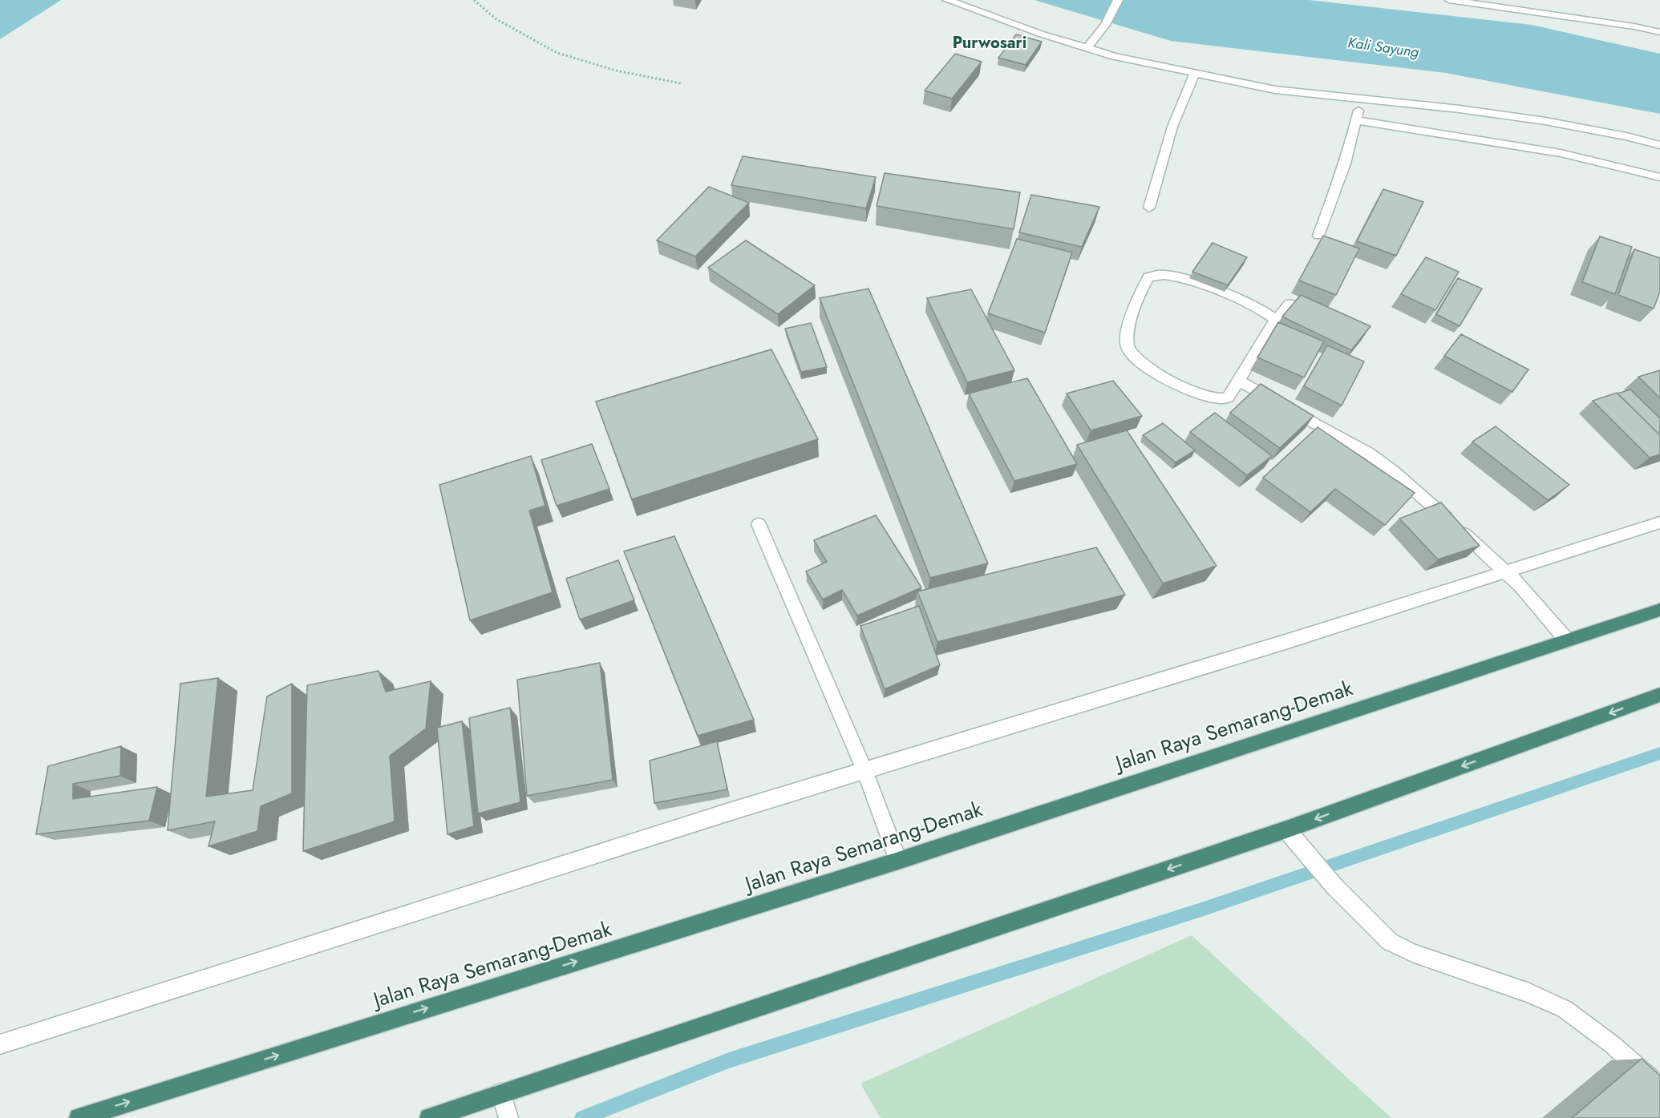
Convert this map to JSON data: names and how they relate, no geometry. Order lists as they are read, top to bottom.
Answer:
{
  "streets": {
    "highway": ["Jalan Raya Semarang-Demak"]
  },
  "districts": ["Purwosari"],
  "water": ["Kali Sayung"]
}
